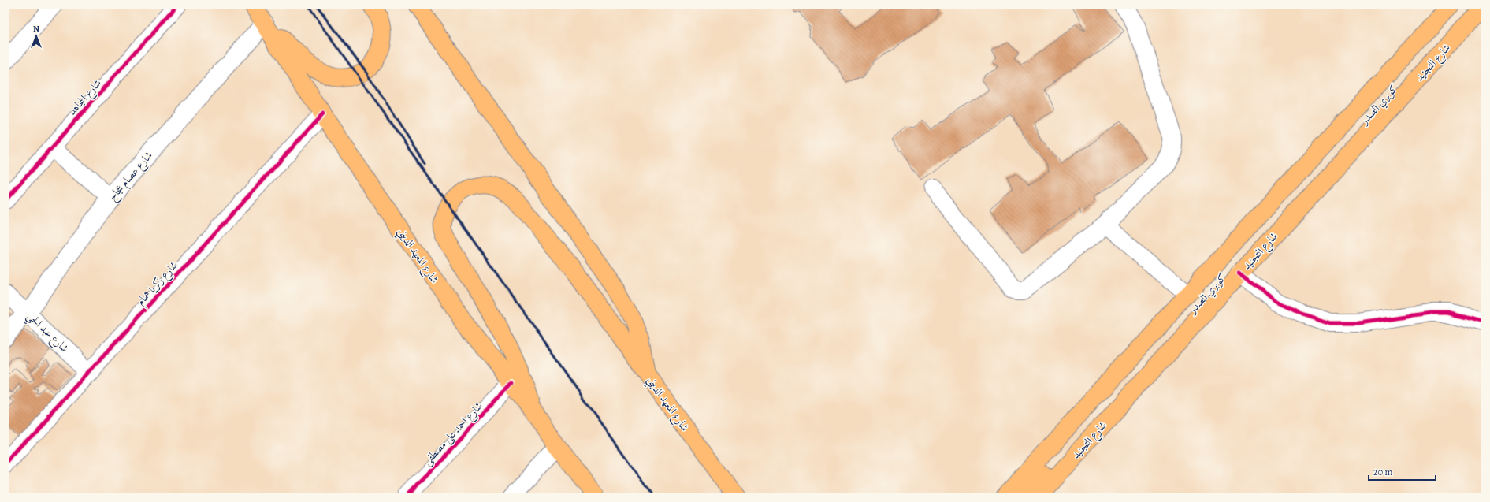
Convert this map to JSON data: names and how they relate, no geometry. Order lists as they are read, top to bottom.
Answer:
{
  "streets": {
    "main road": ["شارع التجنيد", "كوبري الصدر", "شارع المعهد الديني"],
    "street": [
      "شارع المجاهد",
      "شارع عصام عجاج",
      "شارع زكريا همام",
      "شارع عبد الحي",
      "شارع احمد على مصطفى"
    ]
  },
  "crossings": [
    ["شارع عصام عجاج", "شارع المعهد الديني"],
    ["شارع عصام عجاج", "شارع عبد الحي"],
    ["شارع المعهد الديني", "شارع زكريا همام"],
    ["شارع المعهد الديني", "شارع احمد على مصطفى"],
    ["شارع زكريا همام", "شارع عبد الحي"]
  ],
  "scale_bar": "20 m",
  "north": "top"
}
